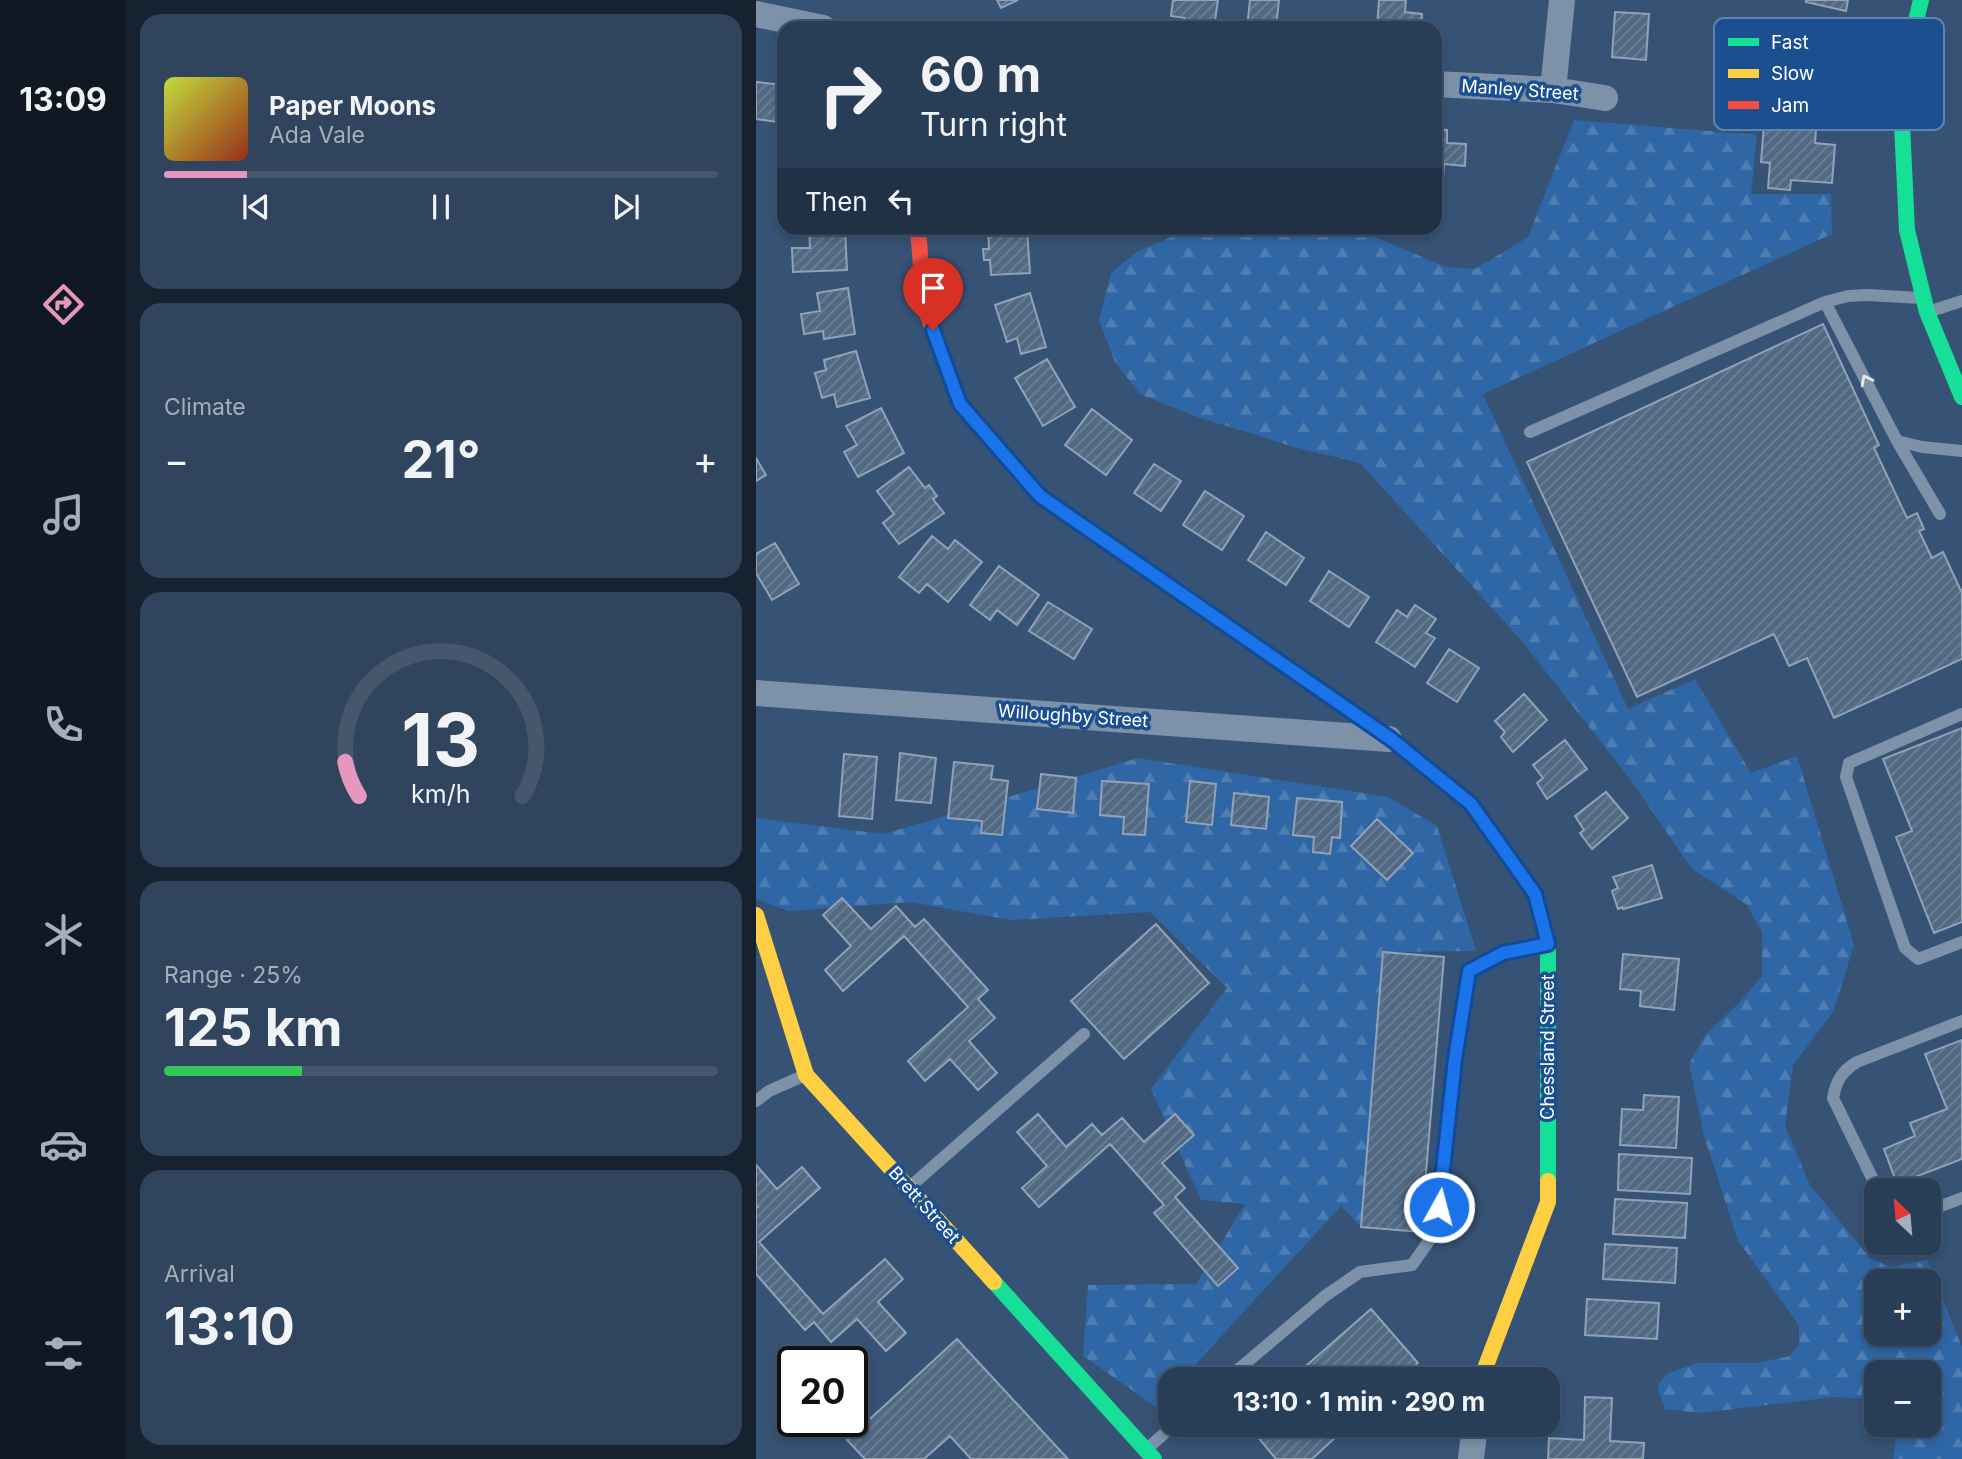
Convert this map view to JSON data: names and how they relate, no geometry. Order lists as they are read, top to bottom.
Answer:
{
  "streets": {
    "street": [
      "Manley Street",
      "Willoughby Street",
      "Chessland Street",
      "Brett Street"
    ]
  },
  "crossings": [
    ["Willoughby Street", "Chessland Street"]
  ],
  "legend": ["Fast", "Slow", "Jam"],
  "north": "top left",
  "page": {
    "tabs": "13:09",
    "turn": ["60 m", "Turn right"],
    "song": ["Paper Moons", "Ada Vale"],
    "then": "Then",
    "tile": [
      "Climate",
      ["Range · 25%", "125 km"],
      ["Arrival", "13:10"]
    ],
    "heat": ["−", "21°", "+"],
    "map_buttons": ["+", "−"],
    "limit": "20",
    "trip": "13:10 · 1 min · 290 m",
    "gauge": ["13", "km/h"]
  }
}
